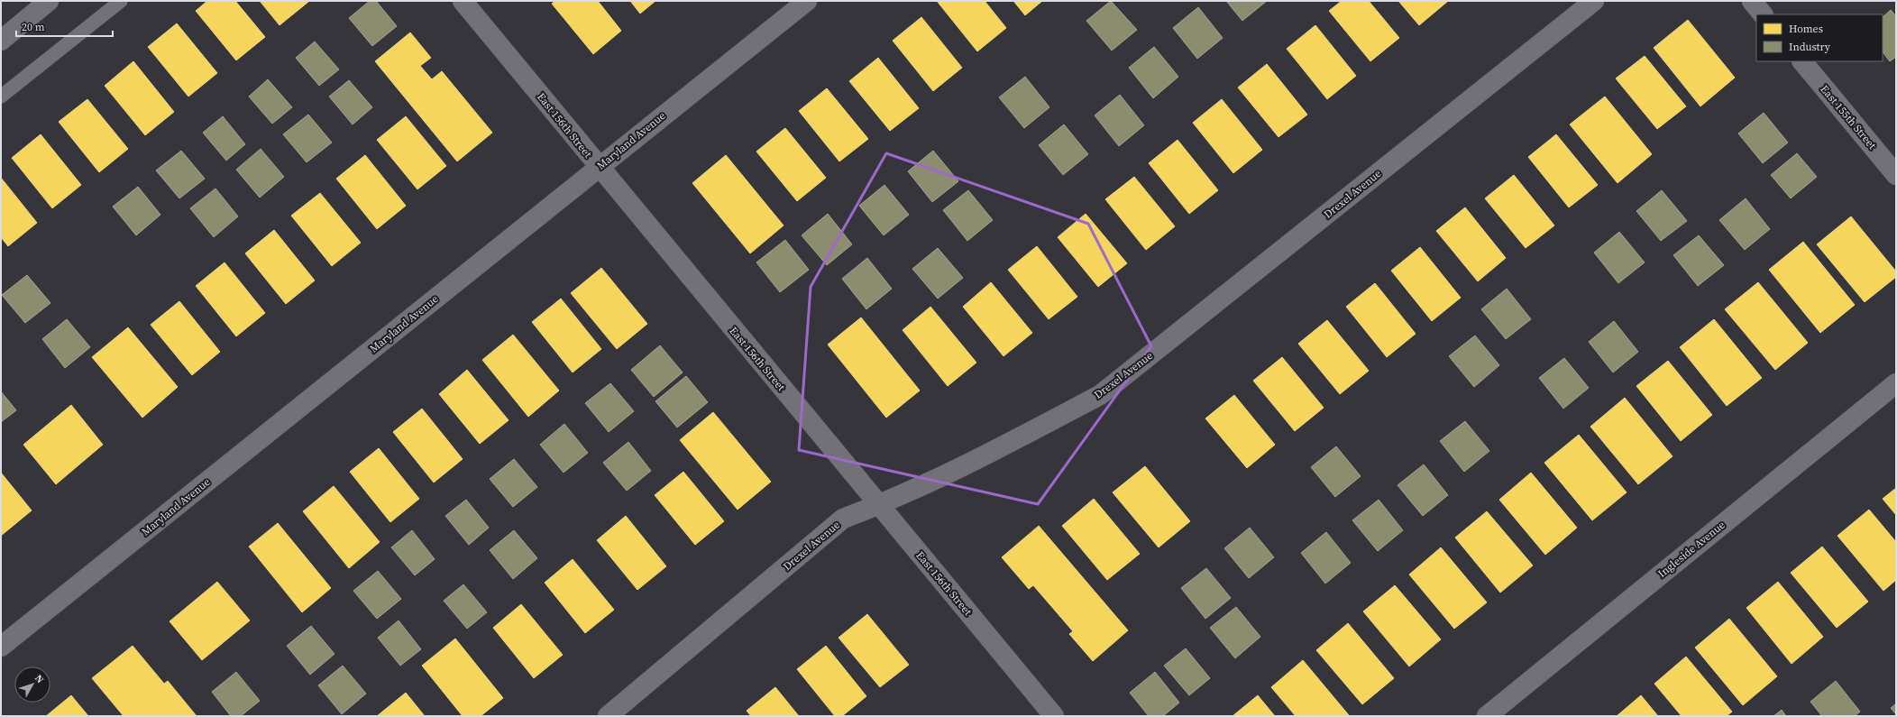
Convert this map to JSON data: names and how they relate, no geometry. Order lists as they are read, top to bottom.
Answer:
{
  "streets": {
    "street": [
      "East 155th Street",
      "East 156th Street",
      "Maryland Avenue",
      "Drexel Avenue",
      "Ingleside Avenue"
    ]
  },
  "crossings": [
    ["East 156th Street", "Maryland Avenue"],
    ["East 156th Street", "Drexel Avenue"]
  ],
  "legend": ["Homes", "Industry"],
  "scale_bar": "20 m",
  "north": "top right"
}
